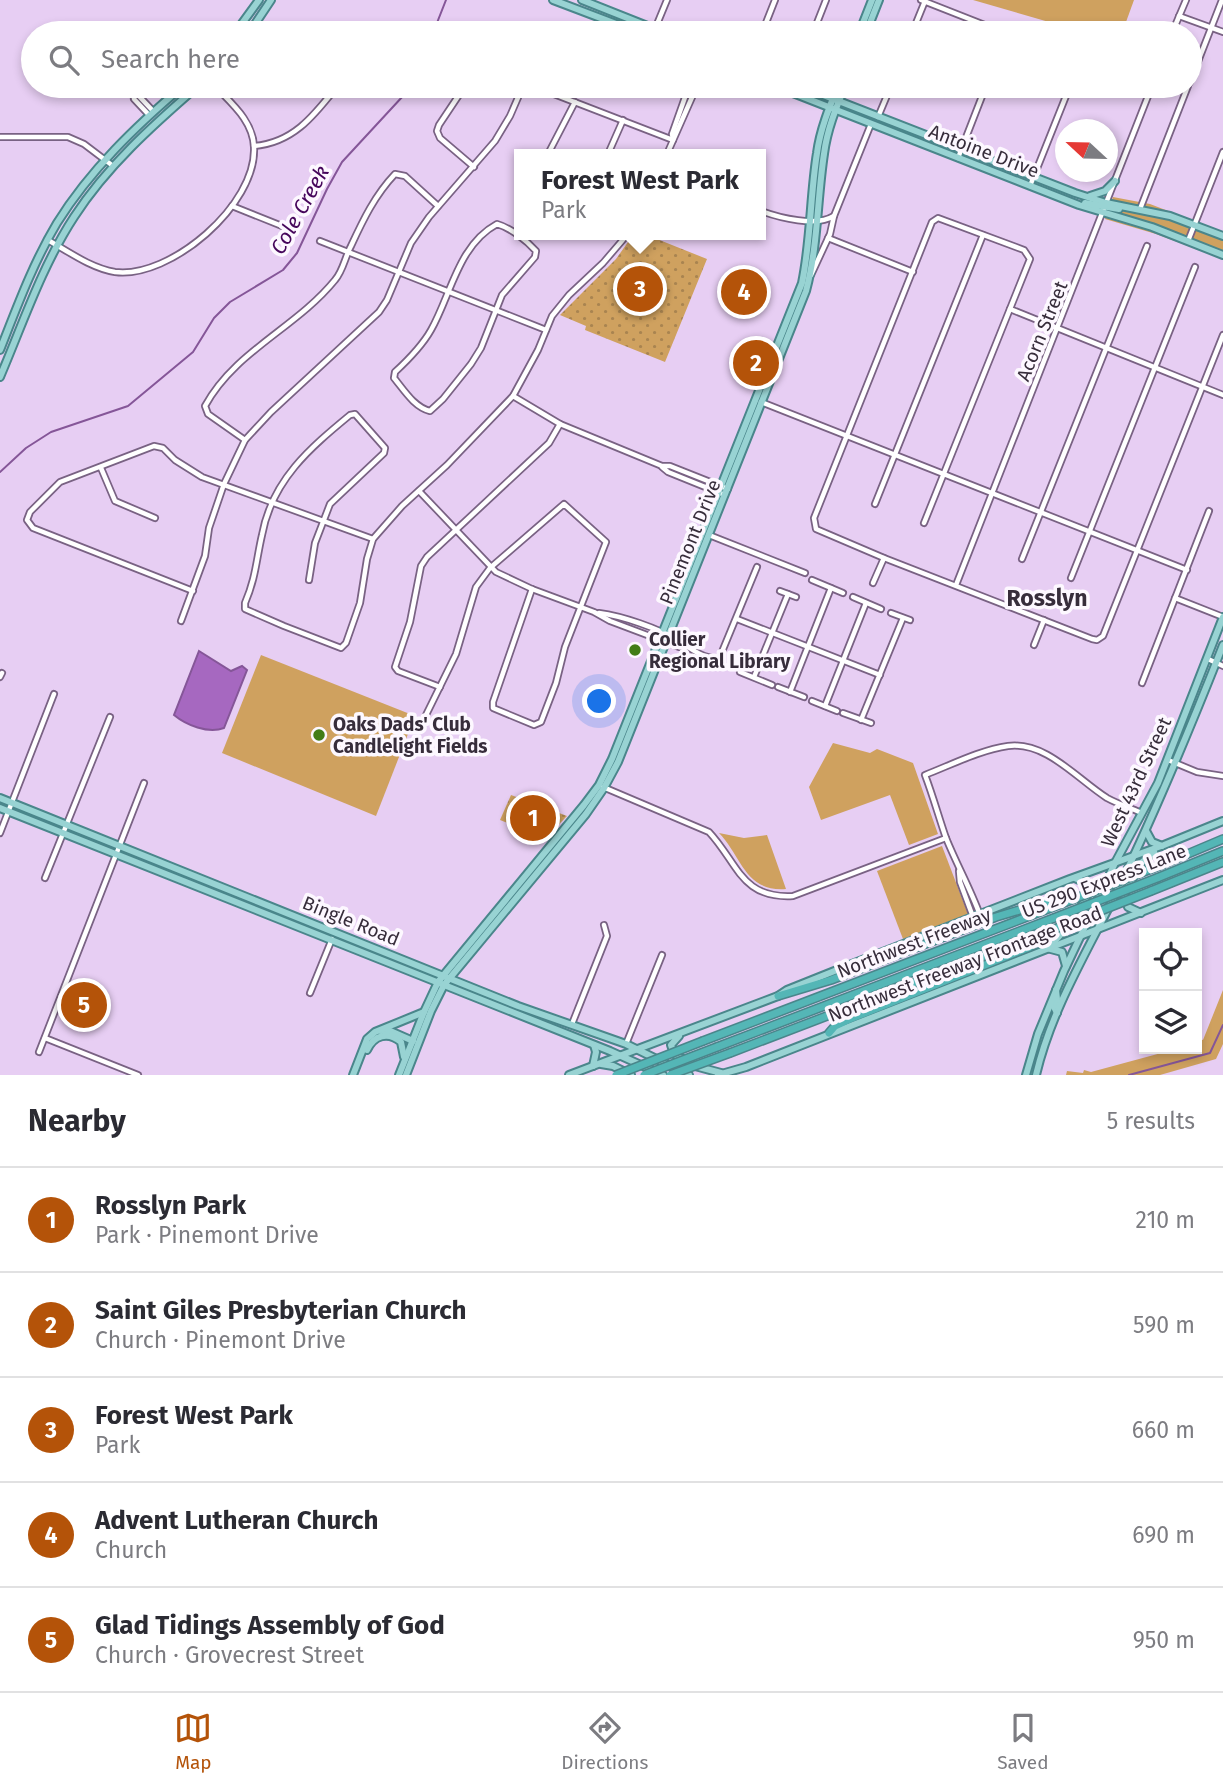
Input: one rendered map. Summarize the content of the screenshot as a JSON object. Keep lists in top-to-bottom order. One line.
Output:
{"streets":{"highway":["US 290 Express Lane","Northwest Freeway"],"main road":["Antoine Drive","Pinemont Drive","West 43rd Street","Bingle Road","Northwest Freeway Frontage Road"],"street":["Acorn Street"]},"crossings":[["Antoine Drive","Acorn Street"],["Antoine Drive","Pinemont Drive"],["Pinemont Drive","Bingle Road"],["West 43rd Street","Northwest Freeway Frontage Road"],["Bingle Road","Northwest Freeway Frontage Road"]],"districts":["Rosslyn"],"water":["Cole Creek"],"places":["Collier Regional Library","Oaks Dads' Club Candlelight Fields"],"north":"left","page":{"search":"Search here","popup":["Forest West Park","Park"],"pins":["3","4","2","1","5"],"heading":["Nearby","5 results"],"list":[{"mark":"1","name":"Rosslyn Park","note":"Park · Pinemont Drive","value":"210 m"},{"mark":"2","name":"Saint Giles Presbyterian Church","note":"Church · Pinemont Drive","value":"590 m"},{"mark":"3","name":"Forest West Park","note":"Park","value":"660 m"},{"mark":"4","name":"Advent Lutheran Church","note":"Church","value":"690 m"},{"mark":"5","name":"Glad Tidings Assembly of God","note":"Church · Grovecrest Street","value":"950 m"}],"nav":["Map","Directions","Saved"]}}
